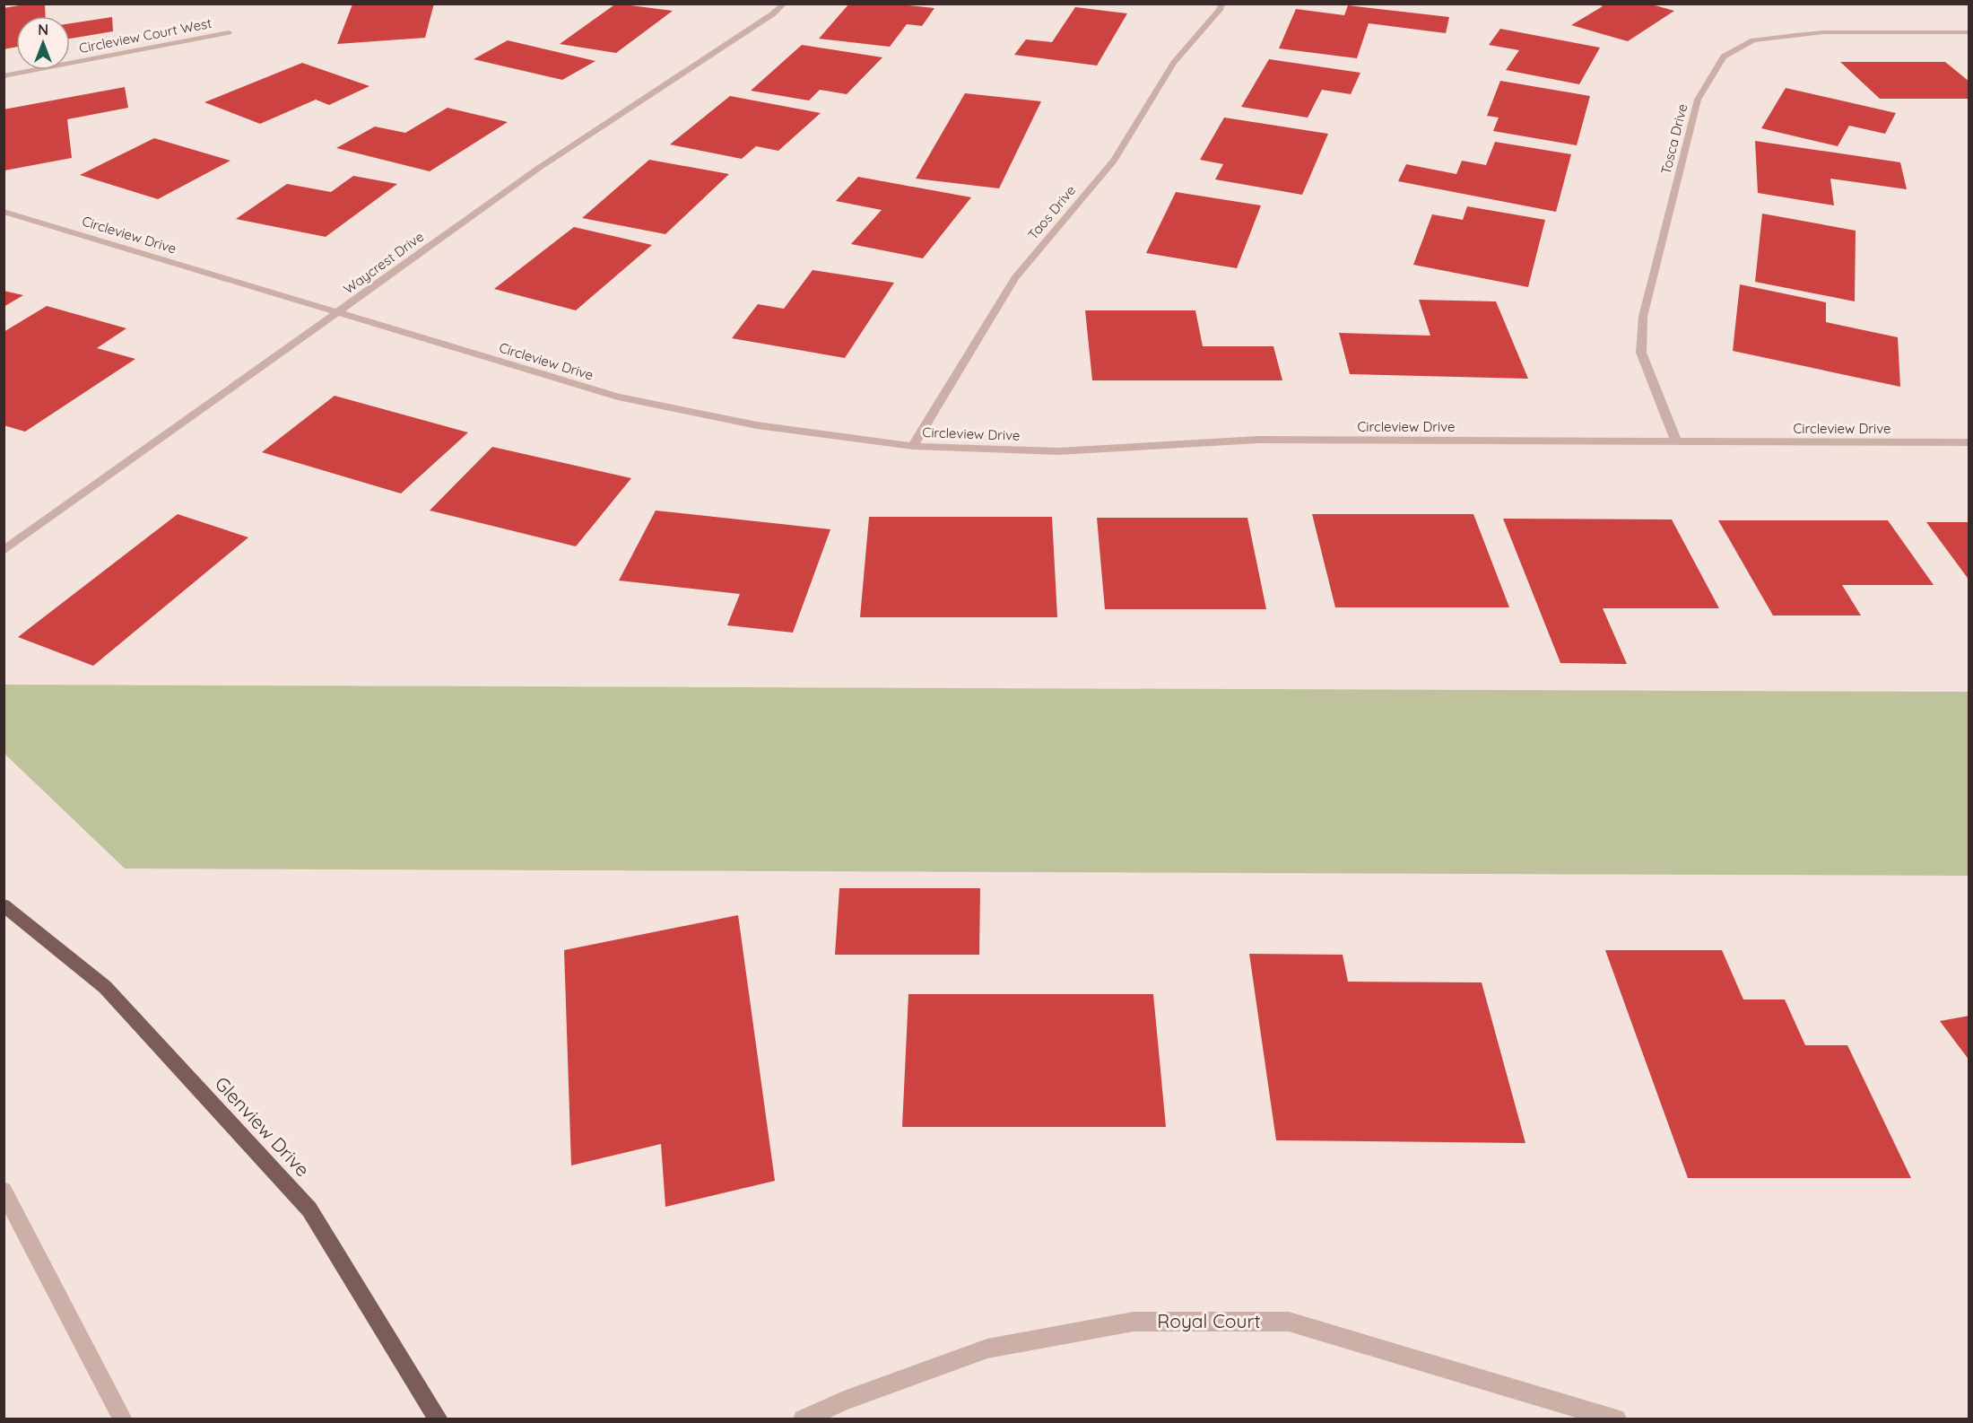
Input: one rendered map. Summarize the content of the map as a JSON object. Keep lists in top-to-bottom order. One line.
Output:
{"streets":{"main road":["Glenview Drive"],"street":["Circleview Court West","Tosca Drive","Taos Drive","Circleview Drive","Waycrest Drive","Royal Court"]},"crossings":[["Tosca Drive","Circleview Drive"],["Taos Drive","Circleview Drive"],["Circleview Drive","Waycrest Drive"]],"north":"top"}
